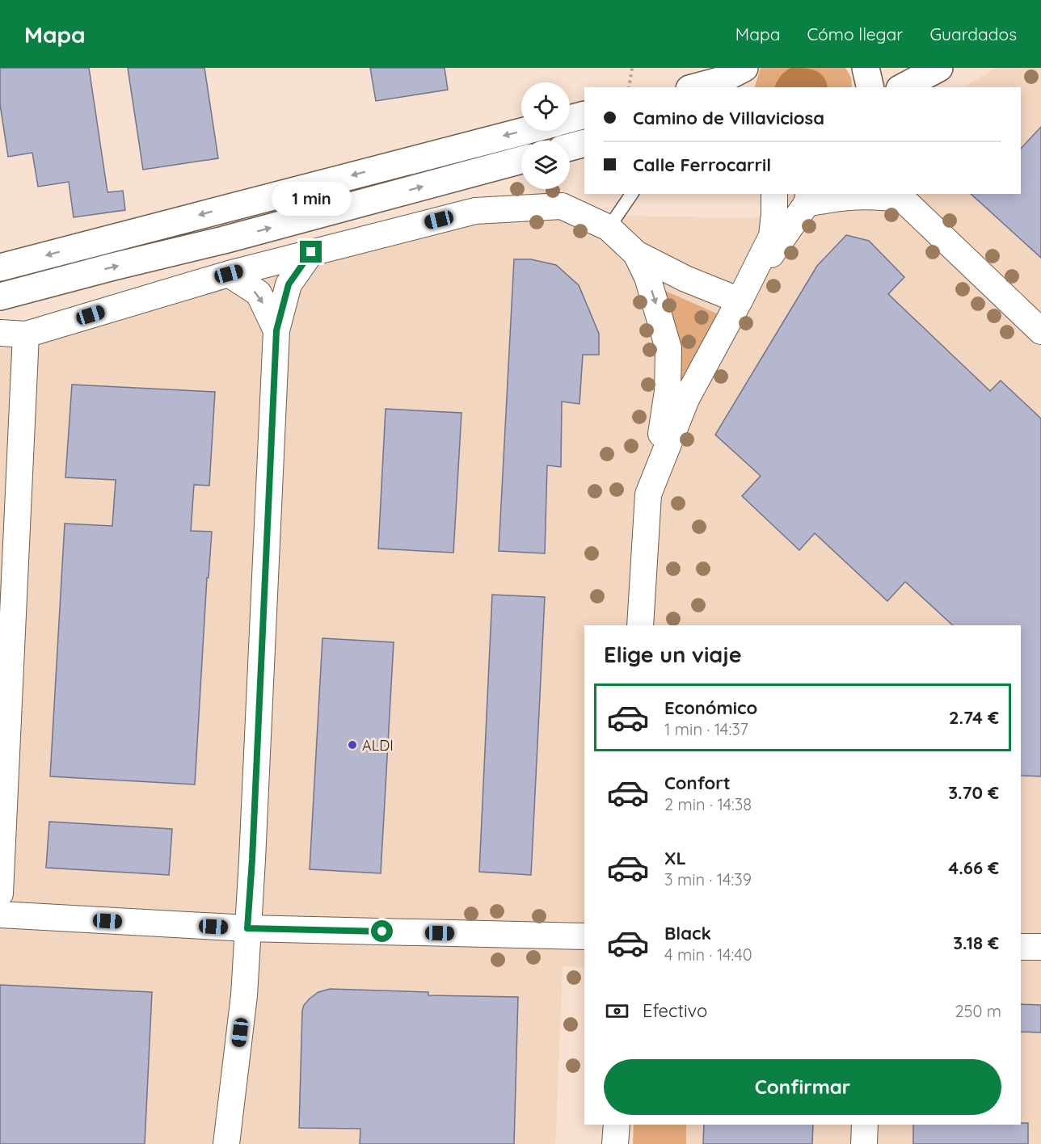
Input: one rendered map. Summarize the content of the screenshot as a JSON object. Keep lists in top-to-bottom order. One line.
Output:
{"places":["ALDI"],"page":{"header":"Mapa","nav":["Mapa","Cómo llegar","Guardados"],"banner":["Camino de Villaviciosa","Calle Ferrocarril"],"bubble":"1 min","heading":"Elige un viaje","list":[{"name":"Económico","note":"1 min · 14:37","value":"2.74 €"},{"name":"Confort","note":"2 min · 14:38","value":"3.70 €"},{"name":"XL","note":"3 min · 14:39","value":"4.66 €"},{"name":"Black","note":"4 min · 14:40","value":"3.18 €"}],"pay":["Efectivo","250 m"],"buttons":"Confirmar"}}
